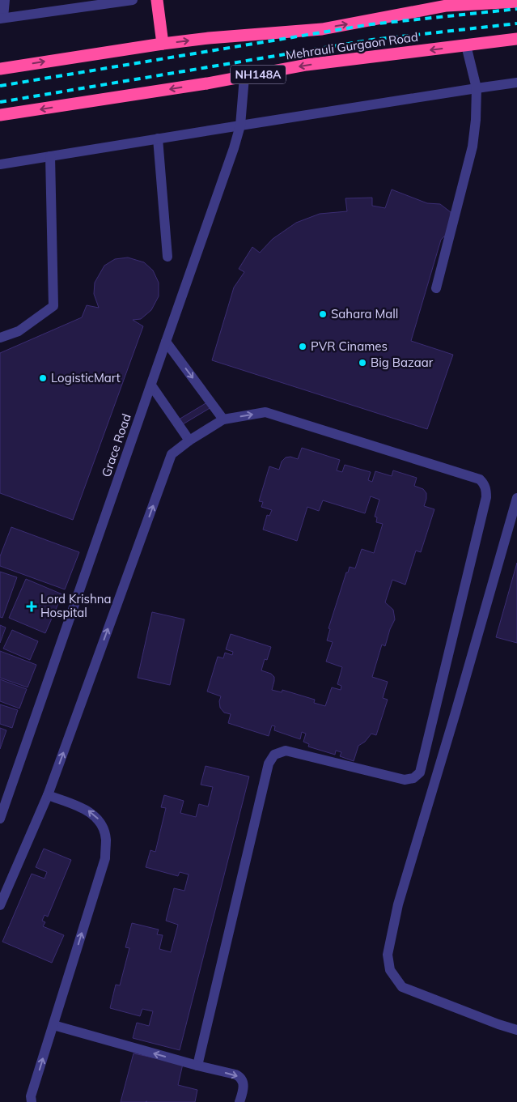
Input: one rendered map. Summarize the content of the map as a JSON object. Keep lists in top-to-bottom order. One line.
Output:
{"streets":{"highway":["Mehrauli Gurgaon Road","NH148A"],"street":["Grace Road"]},"crossings":[["Mehrauli Gurgaon Road","Grace Road"]],"places":{"other":["Sahara Mall","PVR Cinames","Big Bazaar","LogisticMart"],"health":["Lord Krishna Hospital"]}}
